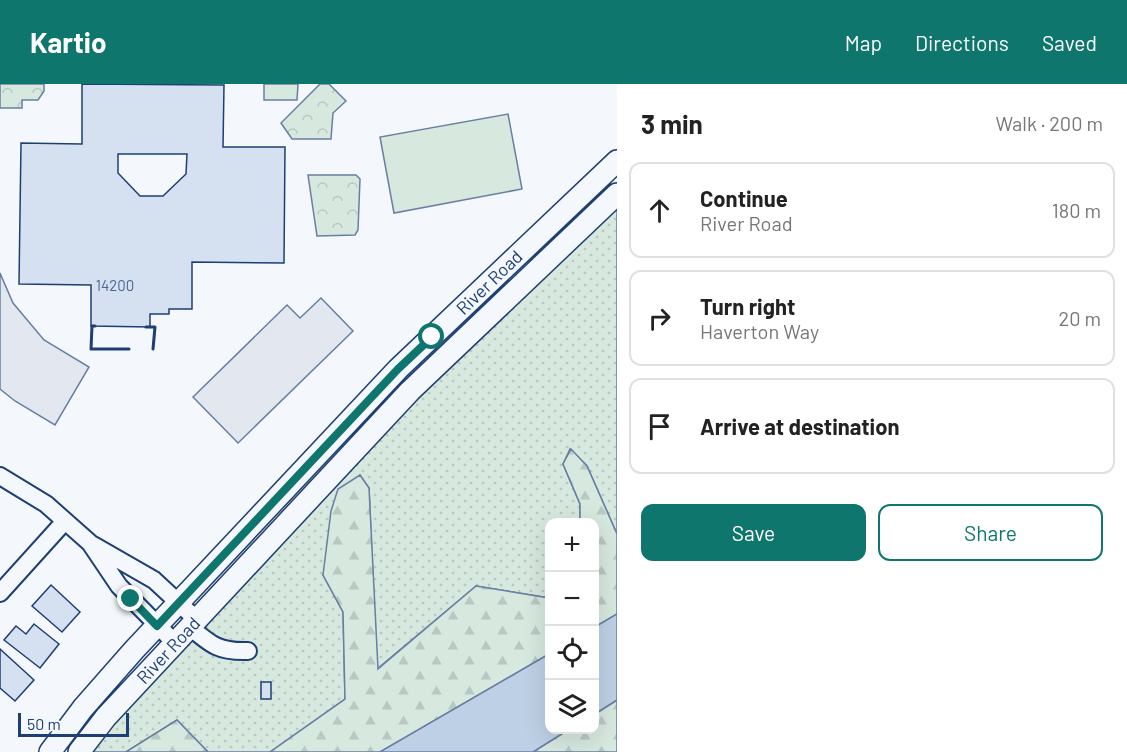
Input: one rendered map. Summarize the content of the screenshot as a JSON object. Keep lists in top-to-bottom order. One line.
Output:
{"streets":{"main road":["River Road"]},"house_numbers":["14200"],"scale_bar":"50 m","page":{"header":"Kartio","nav":["Map","Directions","Saved"],"heading":["3 min","Walk · 200 m"],"list":[["Continue","River Road","180 m"],["Turn right","Haverton Way","20 m"],"Arrive at destination"],"buttons":["Save","Share"],"map_buttons":["+","−"],"scale":"50 m"}}
